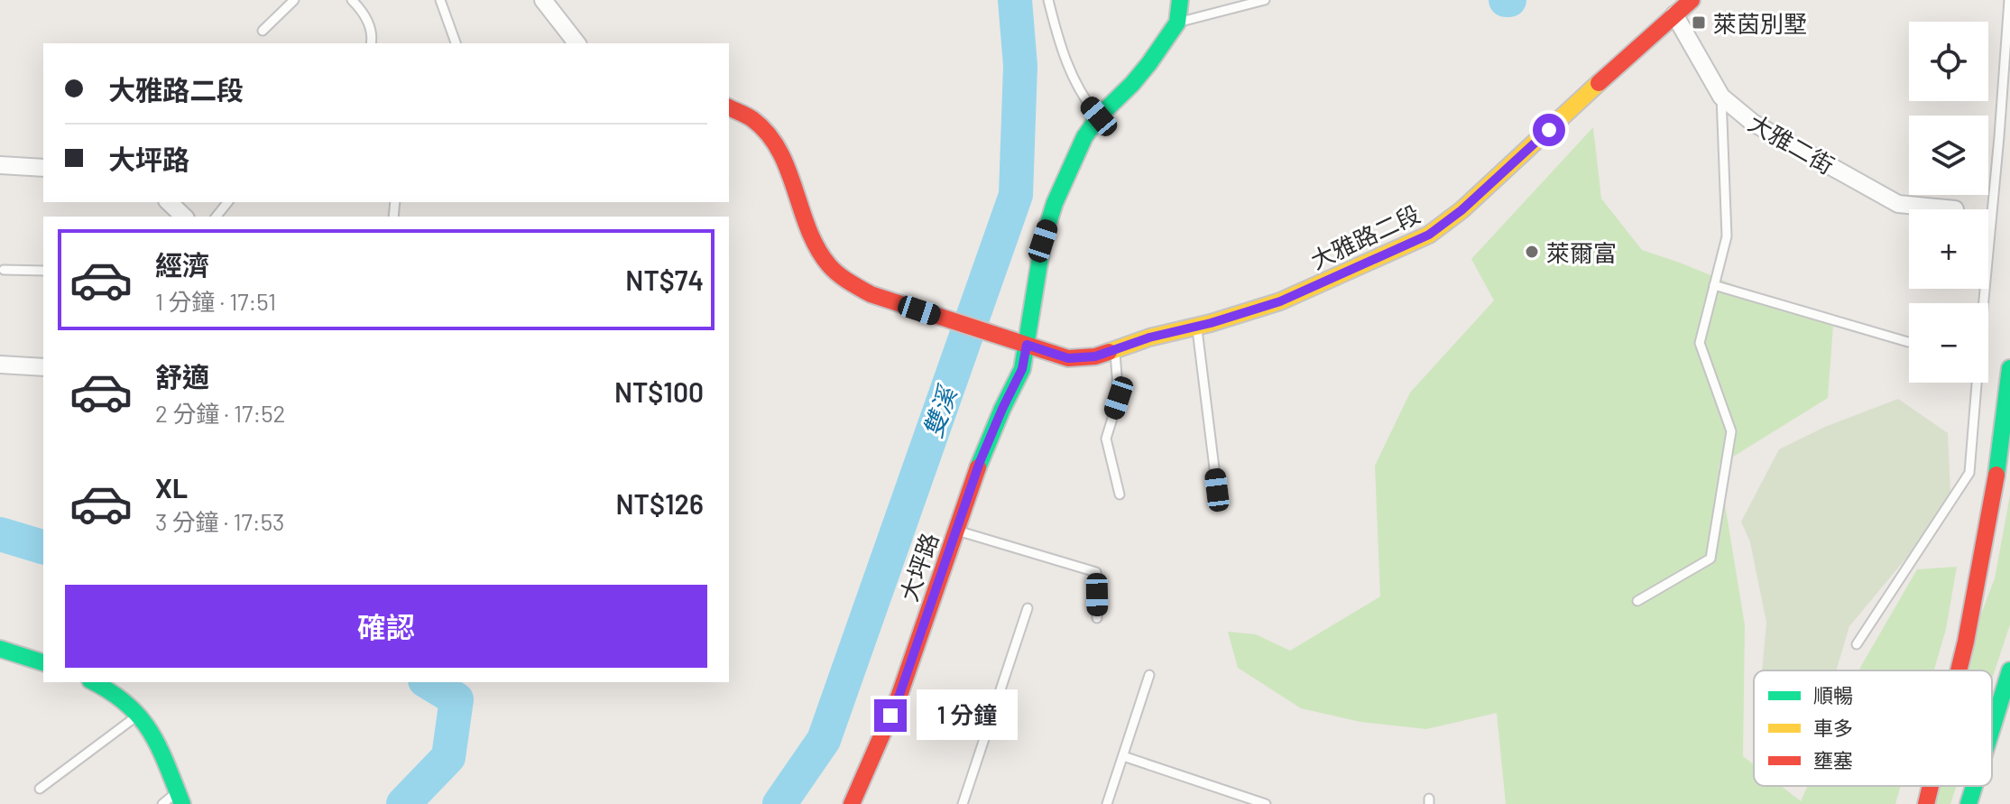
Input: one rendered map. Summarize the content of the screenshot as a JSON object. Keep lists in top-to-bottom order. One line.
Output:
{"streets":{"main road":["大雅路二段","大坪路"],"street":["大雅二街"]},"crossings":[["大雅二街","大雅路二段"],["大雅路二段","大坪路"]],"water":["雙溪"],"places":{"transit":["萊茵別墅"],"other":["萊爾富"]},"legend":["順暢","車多","壅塞"],"page":{"map_buttons":["+","−"],"banner":["大雅路二段","大坪路"],"list":[{"name":"經濟","note":"1 分鐘 · 17:51","value":"NT$74"},{"name":"舒適","note":"2 分鐘 · 17:52","value":"NT$100"},{"name":"XL","note":"3 分鐘 · 17:53","value":"NT$126"}],"buttons":"確認","bubble":"1 分鐘"}}
